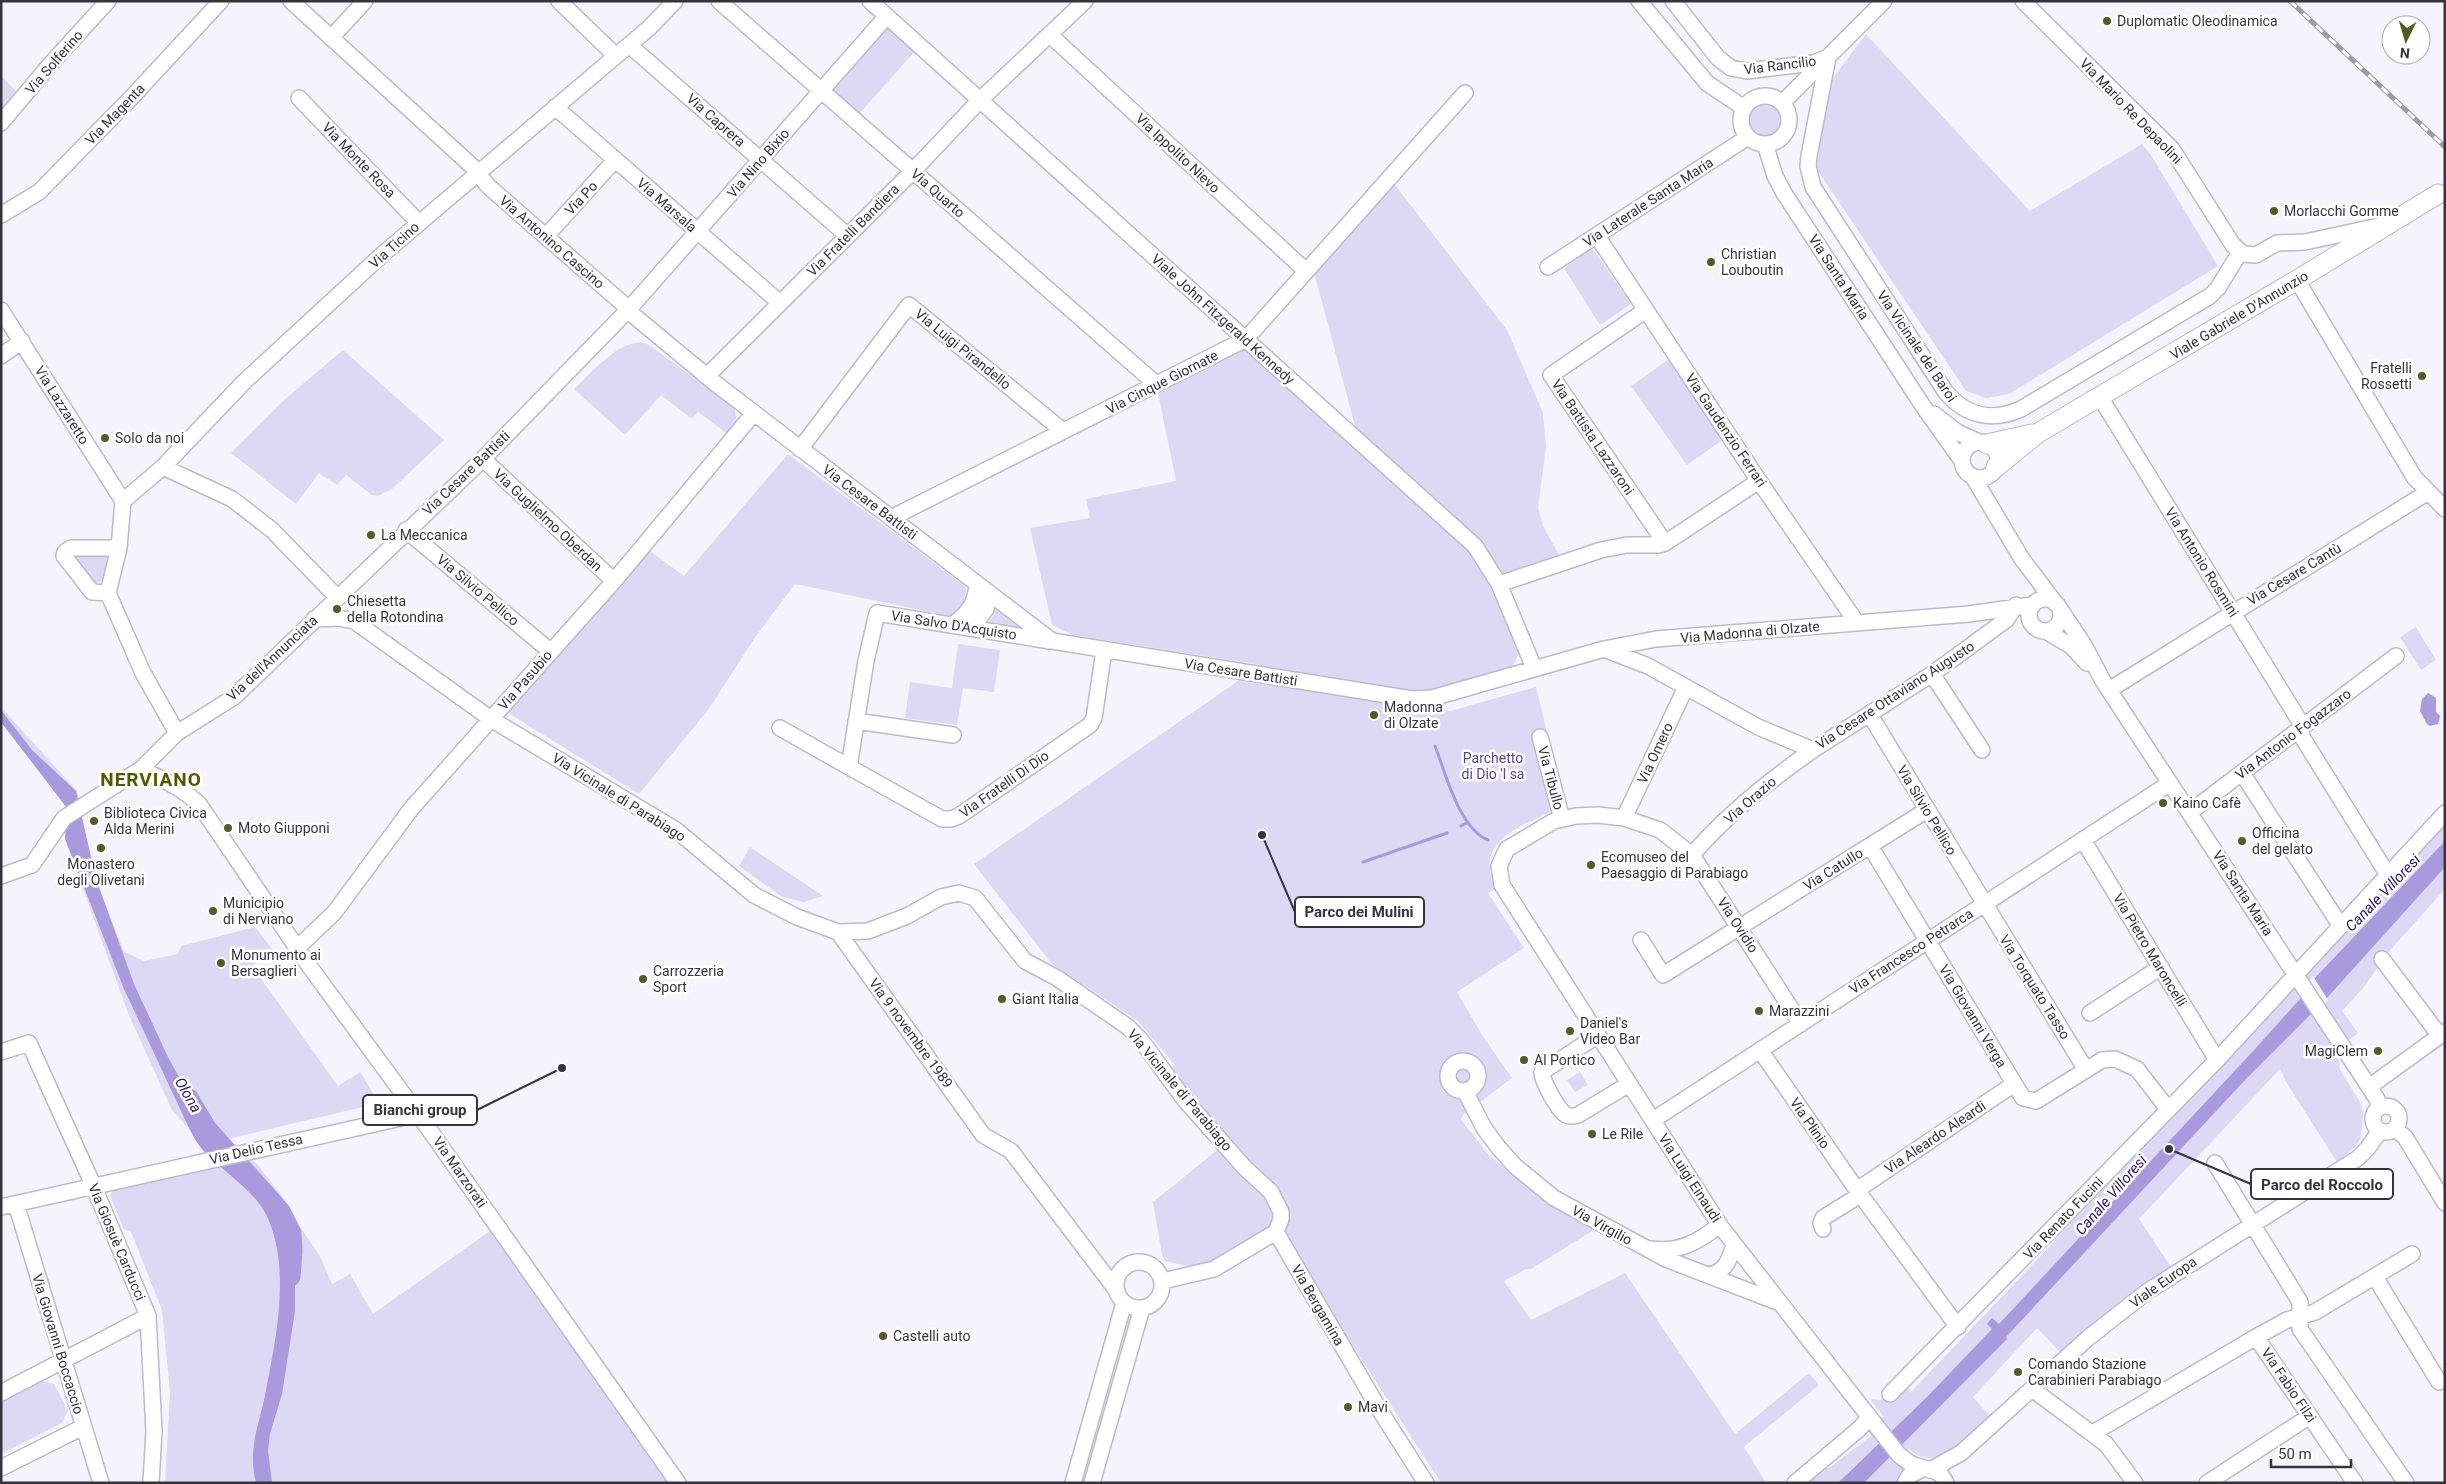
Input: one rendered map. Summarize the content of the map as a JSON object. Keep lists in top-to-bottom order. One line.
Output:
{"streets":{"main road":["Viale Gabriele D'Annunzio"],"street":["Via Solferino","Via Rancilio","Via Mario Re Depaolini","Via Magenta","Via Caprera","Via Ippolito Nievo","Via Monte Rosa","Via Nino Bixio","Via Quarto","Via Po","Via Laterale Santa Maria","Via Marsala","Via Fratelli Bandiera","Via Antonino Cascino","Via Ticino","Via Santa Maria","Viale John Fitzgerald Kennedy","Via Vicinale del Baroi","Via Luigi Pirandello","Via Cinque Giornate","Via Lazzaretto","Via Gaudenzio Ferrari","Via Battista Lazzaroni","Via Cesare Battisti","Via Guglielmo Oberdan","Via Antonio Rosmini","Via Cesare Cantù","Via Silvio Pellico","Via Salvo D'Acquisto","Via Madonna di Olzate","Via dell'Annunciata","Via Pasubio","Via Cesare Ottaviano Augusto","Via Antonio Fogazzaro","Via Omero","Via Tibullo","Via Fratelli Di Dio","Via Vicinale di Parabiago","Via Orazio","Via Catullo","Via Ovidio","Via Pietro Maroncelli","Via Francesco Petrarca","Via Torquato Tasso","Via Giovanni Verga","Via 9 novembre 1989","Via Plinio","Via Aleardo Aleardi","Via Delio Tessa","Via Marzorati","Via Luigi Einaudi","Via Renato Fucini","Via Virgilio","Via Giosuè Carducci","Viale Europa","Via Bergamina","Via Giovanni Boccaccio","Via Fabio Filzi"]},"crossings":[["Via Rancilio","Via Vicinale del Baroi"],["Via Mario Re Depaolini","Via Vicinale del Baroi"],["Via Caprera","Via Nino Bixio"],["Via Caprera","Via Fratelli Bandiera"],["Via Caprera","Via Ticino"],["Via Ippolito Nievo","Via Fratelli Bandiera"],["Via Ippolito Nievo","Via Cinque Giornate"],["Via Monte Rosa","Via Ticino"],["Via Nino Bixio","Via Quarto"],["Via Nino Bixio","Via Marsala"],["Via Nino Bixio","Via Antonino Cascino"],["Via Nino Bixio","Viale John Fitzgerald Kennedy"],["Via Nino Bixio","Via Cesare Battisti"],["Via Quarto","Via Fratelli Bandiera"],["Via Quarto","Via Cinque Giornate"],["Via Po","Via Marsala"],["Via Po","Via Antonino Cascino"],["Via Laterale Santa Maria","Via Santa Maria"],["Via Laterale Santa Maria","Via Gaudenzio Ferrari"],["Via Marsala","Via Fratelli Bandiera"],["Via Marsala","Via Ticino"],["Via Fratelli Bandiera","Viale John Fitzgerald Kennedy"],["Via Fratelli Bandiera","Via Cesare Battisti"],["Via Antonino Cascino","Via Ticino"],["Via Antonino Cascino","Via Cesare Battisti"],["Via Ticino","Via Lazzaretto"],["Via Santa Maria","Viale Gabriele D'Annunzio"],["Via Santa Maria","Via Cesare Cantù"],["Via Santa Maria","Via Madonna di Olzate"],["Via Santa Maria","Via Antonio Fogazzaro"],["Via Santa Maria","Via Francesco Petrarca"],["Via Santa Maria","Via Renato Fucini"],["Via Santa Maria","Viale Europa"],["Viale Gabriele D'Annunzio","Via Antonio Rosmini"],["Viale John Fitzgerald Kennedy","Via Cinque Giornate"],["Viale John Fitzgerald Kennedy","Via Cesare Battisti"],["Viale John Fitzgerald Kennedy","Via Madonna di Olzate"],["Via Luigi Pirandello","Via Cinque Giornate"],["Via Luigi Pirandello","Via Cesare Battisti"],["Via Cinque Giornate","Via Cesare Battisti"],["Via Gaudenzio Ferrari","Via Battista Lazzaroni"],["Via Gaudenzio Ferrari","Via Madonna di Olzate"],["Via Cesare Battisti","Via Guglielmo Oberdan"],["Via Cesare Battisti","Via Silvio Pellico"],["Via Cesare Battisti","Via Salvo D'Acquisto"],["Via Cesare Battisti","Via Madonna di Olzate"],["Via Cesare Battisti","Via dell'Annunciata"],["Via Cesare Battisti","Via Pasubio"],["Via Cesare Battisti","Via Fratelli Di Dio"],["Via Guglielmo Oberdan","Via Pasubio"],["Via Antonio Rosmini","Via Cesare Cantù"],["Via Antonio Rosmini","Via Antonio Fogazzaro"],["Via Antonio Rosmini","Via Renato Fucini"],["Via Silvio Pellico","Via Pasubio"],["Via Silvio Pellico","Via Cesare Ottaviano Augusto"],["Via Silvio Pellico","Via Catullo"],["Via Silvio Pellico","Via Francesco Petrarca"],["Via Silvio Pellico","Via Torquato Tasso"],["Via Salvo D'Acquisto","Via Fratelli Di Dio"],["Via Madonna di Olzate","Via Cesare Ottaviano Augusto"],["Via dell'Annunciata","Via Vicinale di Parabiago"],["Via dell'Annunciata","Via Marzorati"],["Via Pasubio","Via Vicinale di Parabiago"],["Via Pasubio","Via Marzorati"],["Via Cesare Ottaviano Augusto","Via Omero"],["Via Cesare Ottaviano Augusto","Via Orazio"],["Via Omero","Via Ovidio"],["Via Tibullo","Via Ovidio"],["Via Vicinale di Parabiago","Via 9 novembre 1989"],["Via Vicinale di Parabiago","Via Bergamina"],["Via Orazio","Via Ovidio"],["Via Catullo","Via Ovidio"],["Via Catullo","Via Giovanni Verga"],["Via Ovidio","Via Francesco Petrarca"],["Via Ovidio","Via Luigi Einaudi"],["Via Pietro Maroncelli","Via Francesco Petrarca"],["Via Pietro Maroncelli","Via Renato Fucini"],["Via Francesco Petrarca","Via Torquato Tasso"],["Via Francesco Petrarca","Via Giovanni Verga"],["Via Francesco Petrarca","Via Plinio"],["Via Francesco Petrarca","Via Luigi Einaudi"],["Via Giovanni Verga","Via Aleardo Aleardi"],["Via Plinio","Via Aleardo Aleardi"],["Via Plinio","Via Renato Fucini"],["Via Delio Tessa","Via Marzorati"],["Via Delio Tessa","Via Giosuè Carducci"],["Via Delio Tessa","Via Giovanni Boccaccio"],["Via Luigi Einaudi","Via Virgilio"],["Via Luigi Einaudi","Viale Europa"]],"districts":["NERVIANO"],"water":["Canale Villoresi","Olona"],"parks":["Parchetto di Dio 'l sa"],"places":["Duplomatic Oleodinamica","Morlacchi Gomme","Christian Louboutin","Fratelli Rossetti","Solo da noi","La Meccanica","Chiesetta della Rotondina","Madonna di Olzate","Kaino Cafè","Biblioteca Civica Alda Merini","Moto Giupponi","Parco dei Mulini","Officina del gelato","Monastero degli Olivetani","Ecomuseo del Paesaggio di Parabiago","Municipio di Nerviano","Monumento ai Bersaglieri","Carrozzeria Sport","Giant Italia","Marazzini","Daniel's Video Bar","MagiClem","Al Portico","Bianchi group","Le Rile","Parco del Roccolo","Castelli auto","Comando Stazione Carabinieri Parabiago","Mavi"],"scale_bar":"50 m","north":"bottom"}
